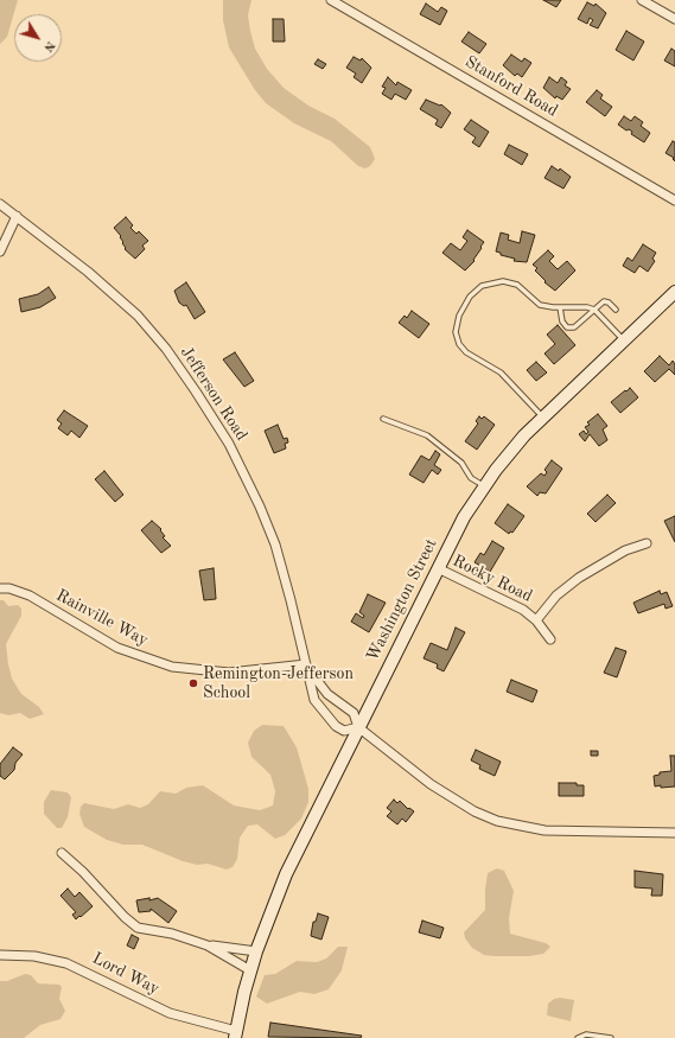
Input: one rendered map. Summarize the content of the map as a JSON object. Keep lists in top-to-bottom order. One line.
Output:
{"streets":{"main road":["Washington Street"],"street":["Stanford Road","Jefferson Road","Rocky Road","Rainville Way","Lord Way"]},"crossings":[["Jefferson Road","Washington Street"],["Jefferson Road","Rainville Way"],["Rocky Road","Washington Street"],["Washington Street","Lord Way"]],"places":["Remington-Jefferson School"],"north":"bottom right"}
